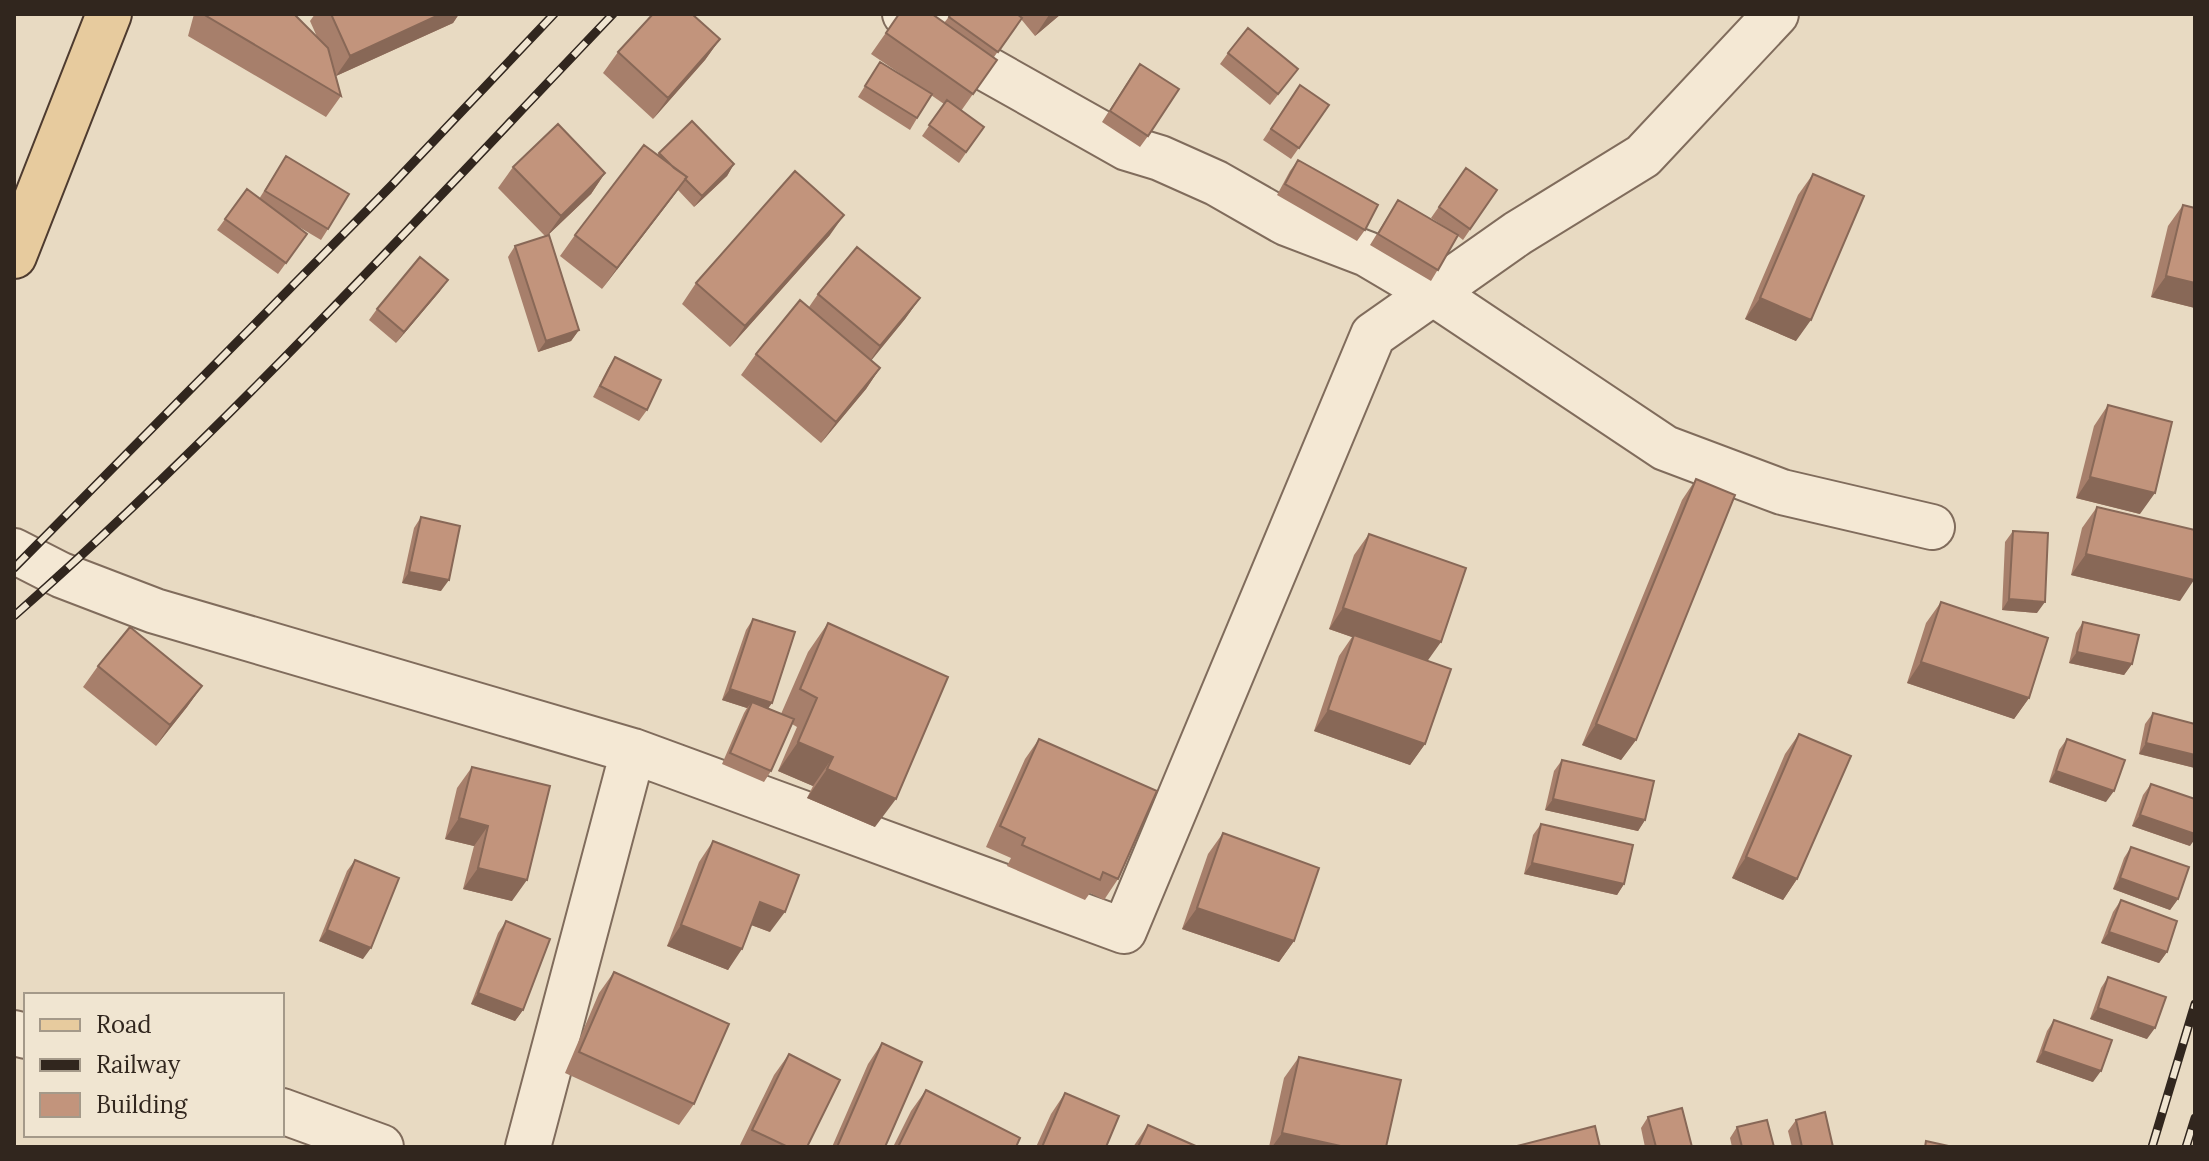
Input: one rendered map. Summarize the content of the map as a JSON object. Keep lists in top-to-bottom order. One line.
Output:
{"legend":["Road","Railway","Building"]}
